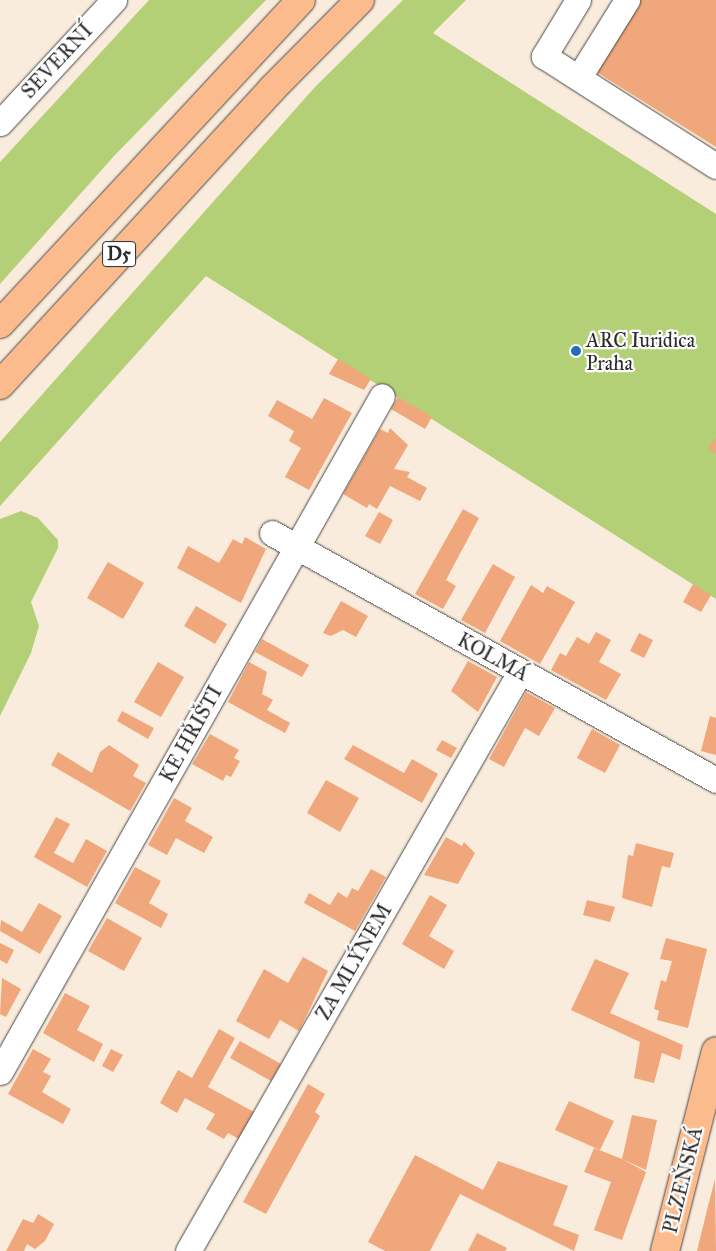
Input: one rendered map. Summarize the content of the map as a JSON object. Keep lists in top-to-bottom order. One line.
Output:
{"streets":{"main road":["D5","PLZEŇSKÁ"],"street":["SEVERNÍ","KOLMÁ","KE HŘIŠTI","ZA MLÝNEM"]},"crossings":[["KOLMÁ","KE HŘIŠTI"],["KOLMÁ","ZA MLÝNEM"]],"places":["ARC Iuridica Praha"]}
